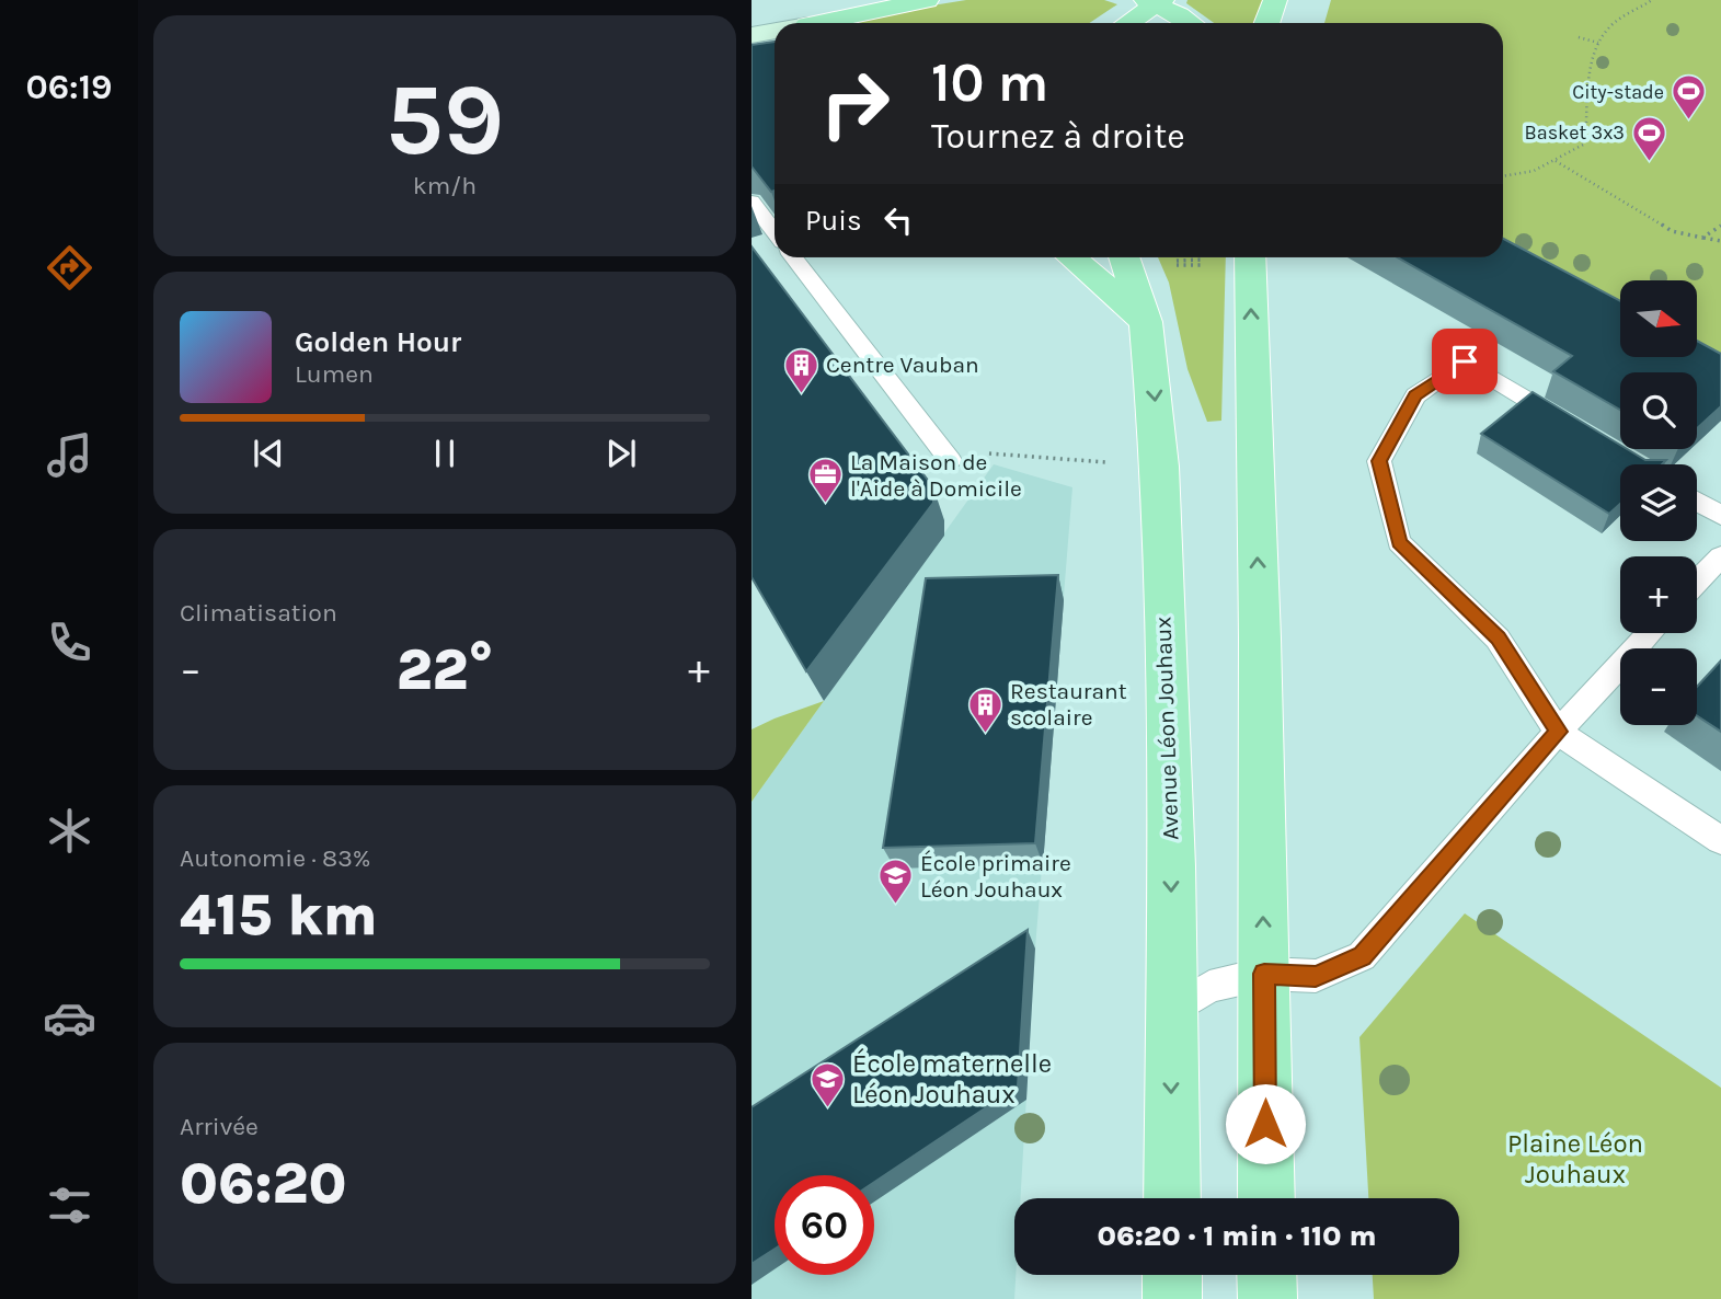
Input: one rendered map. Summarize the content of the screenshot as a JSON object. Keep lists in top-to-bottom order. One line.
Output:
{"streets":{"main road":["Avenue Léon Jouhaux"]},"parks":["Plaine Léon Jouhaux"],"places":{"sports":["City-stade","Basket 3x3"],"building":["Centre Vauban","Restaurant scolaire"],"office":["La Maison de l'Aide à Domicile"],"school or university":["École primaire Léon Jouhaux","École maternelle Léon Jouhaux"]},"north":"right","page":{"tabs":"06:19","tile":[["59","km/h"],"Climatisation",["Autonomie · 83%","415 km"],["Arrivée","06:20"]],"turn":["10 m","Tournez à droite"],"then":"Puis","map_buttons":["+","−"],"song":["Golden Hour","Lumen"],"heat":["−","22°","+"],"limit":"60","trip":"06:20 · 1 min · 110 m"}}
